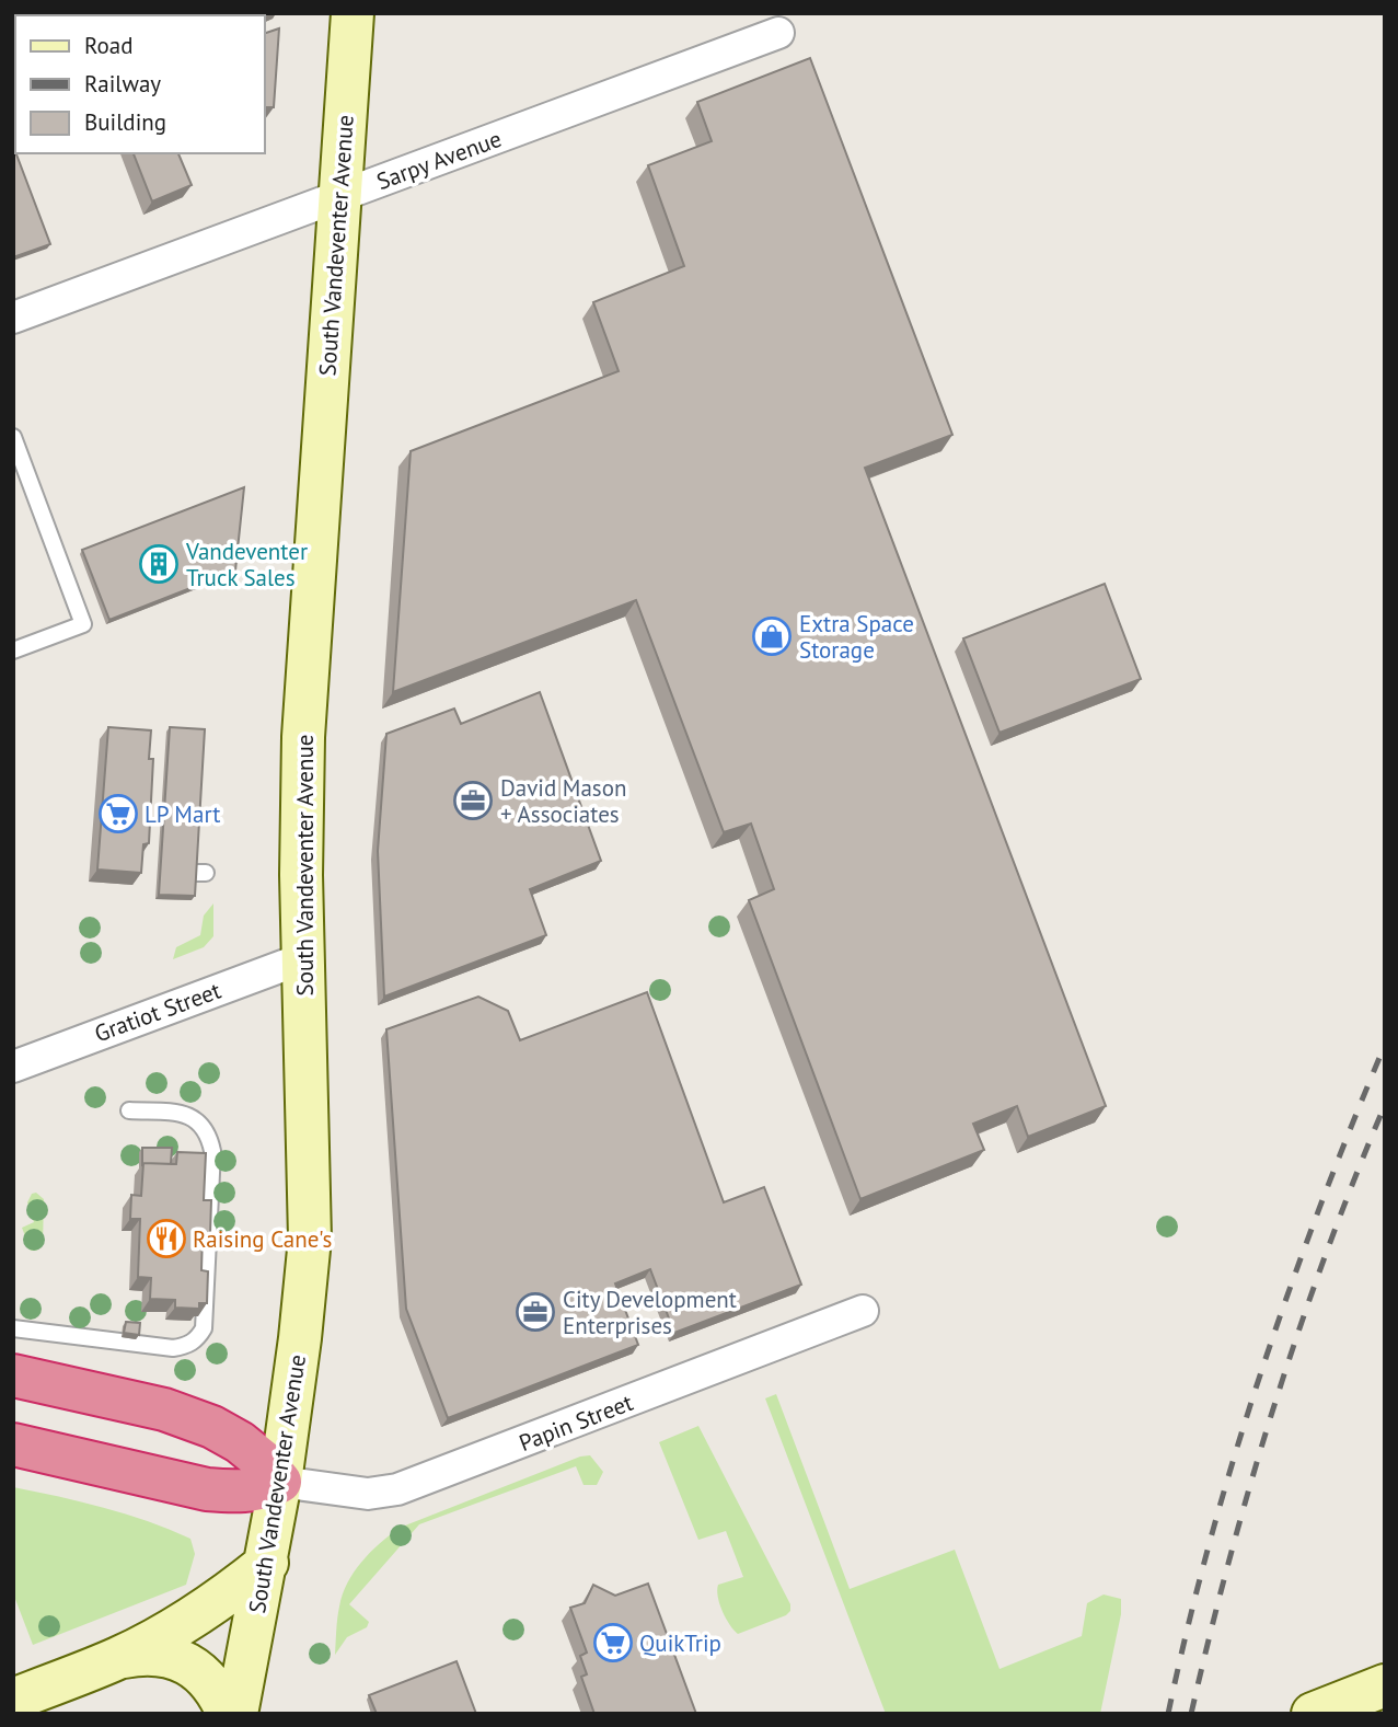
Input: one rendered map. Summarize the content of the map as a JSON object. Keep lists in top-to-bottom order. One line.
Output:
{"streets":{"main road":["South Vandeventer Avenue"],"street":["Sarpy Avenue","Gratiot Street","Papin Street"]},"crossings":[["Sarpy Avenue","South Vandeventer Avenue"],["South Vandeventer Avenue","Gratiot Street"],["South Vandeventer Avenue","Papin Street"]],"places":{"building":["Vandeventer Truck Sales"],"shop":["Extra Space Storage"],"office":["David Mason + Associates","City Development Enterprises"],"supermarket":["LP Mart","QuikTrip"],"restaurant":["Raising Cane's"]},"legend":["Road","Railway","Building"]}
